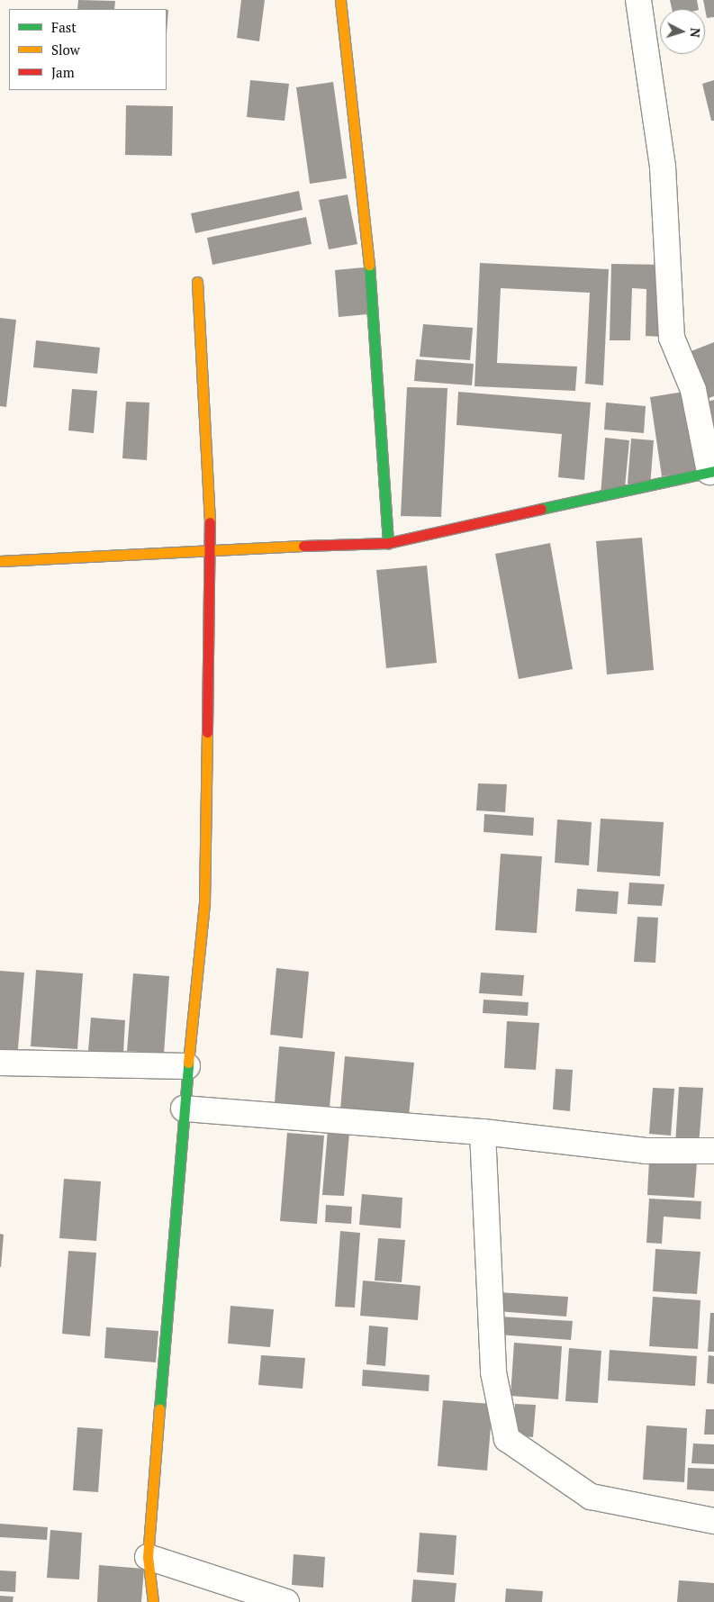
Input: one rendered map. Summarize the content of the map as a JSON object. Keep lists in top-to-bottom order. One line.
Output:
{"legend":["Fast","Slow","Jam"],"north":"right"}
